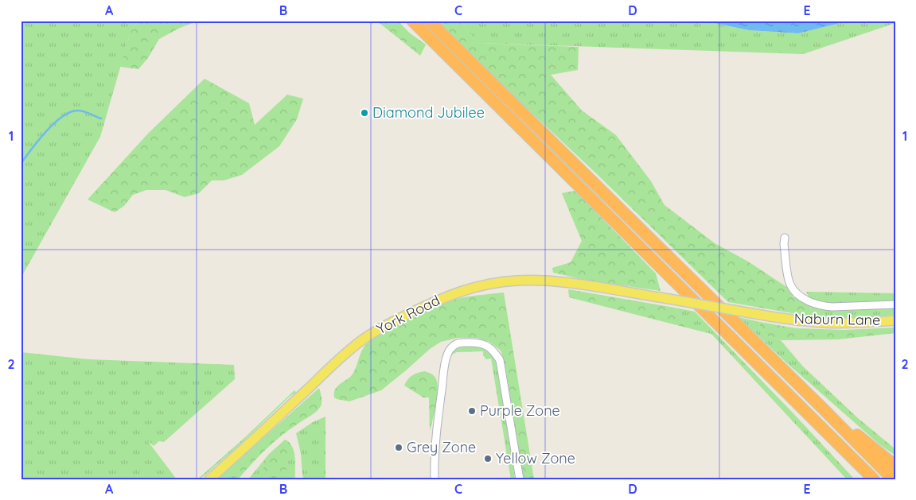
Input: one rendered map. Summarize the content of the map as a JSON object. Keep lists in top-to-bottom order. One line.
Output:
{"streets":{"main road":["York Road","Naburn Lane"]},"crossings":[["York Road","Naburn Lane"]],"places":["Diamond Jubilee","Purple Zone","Grey Zone","Yellow Zone"],"grid":{"columns":["A","B","C","D","E"],"rows":["1","2"]}}
